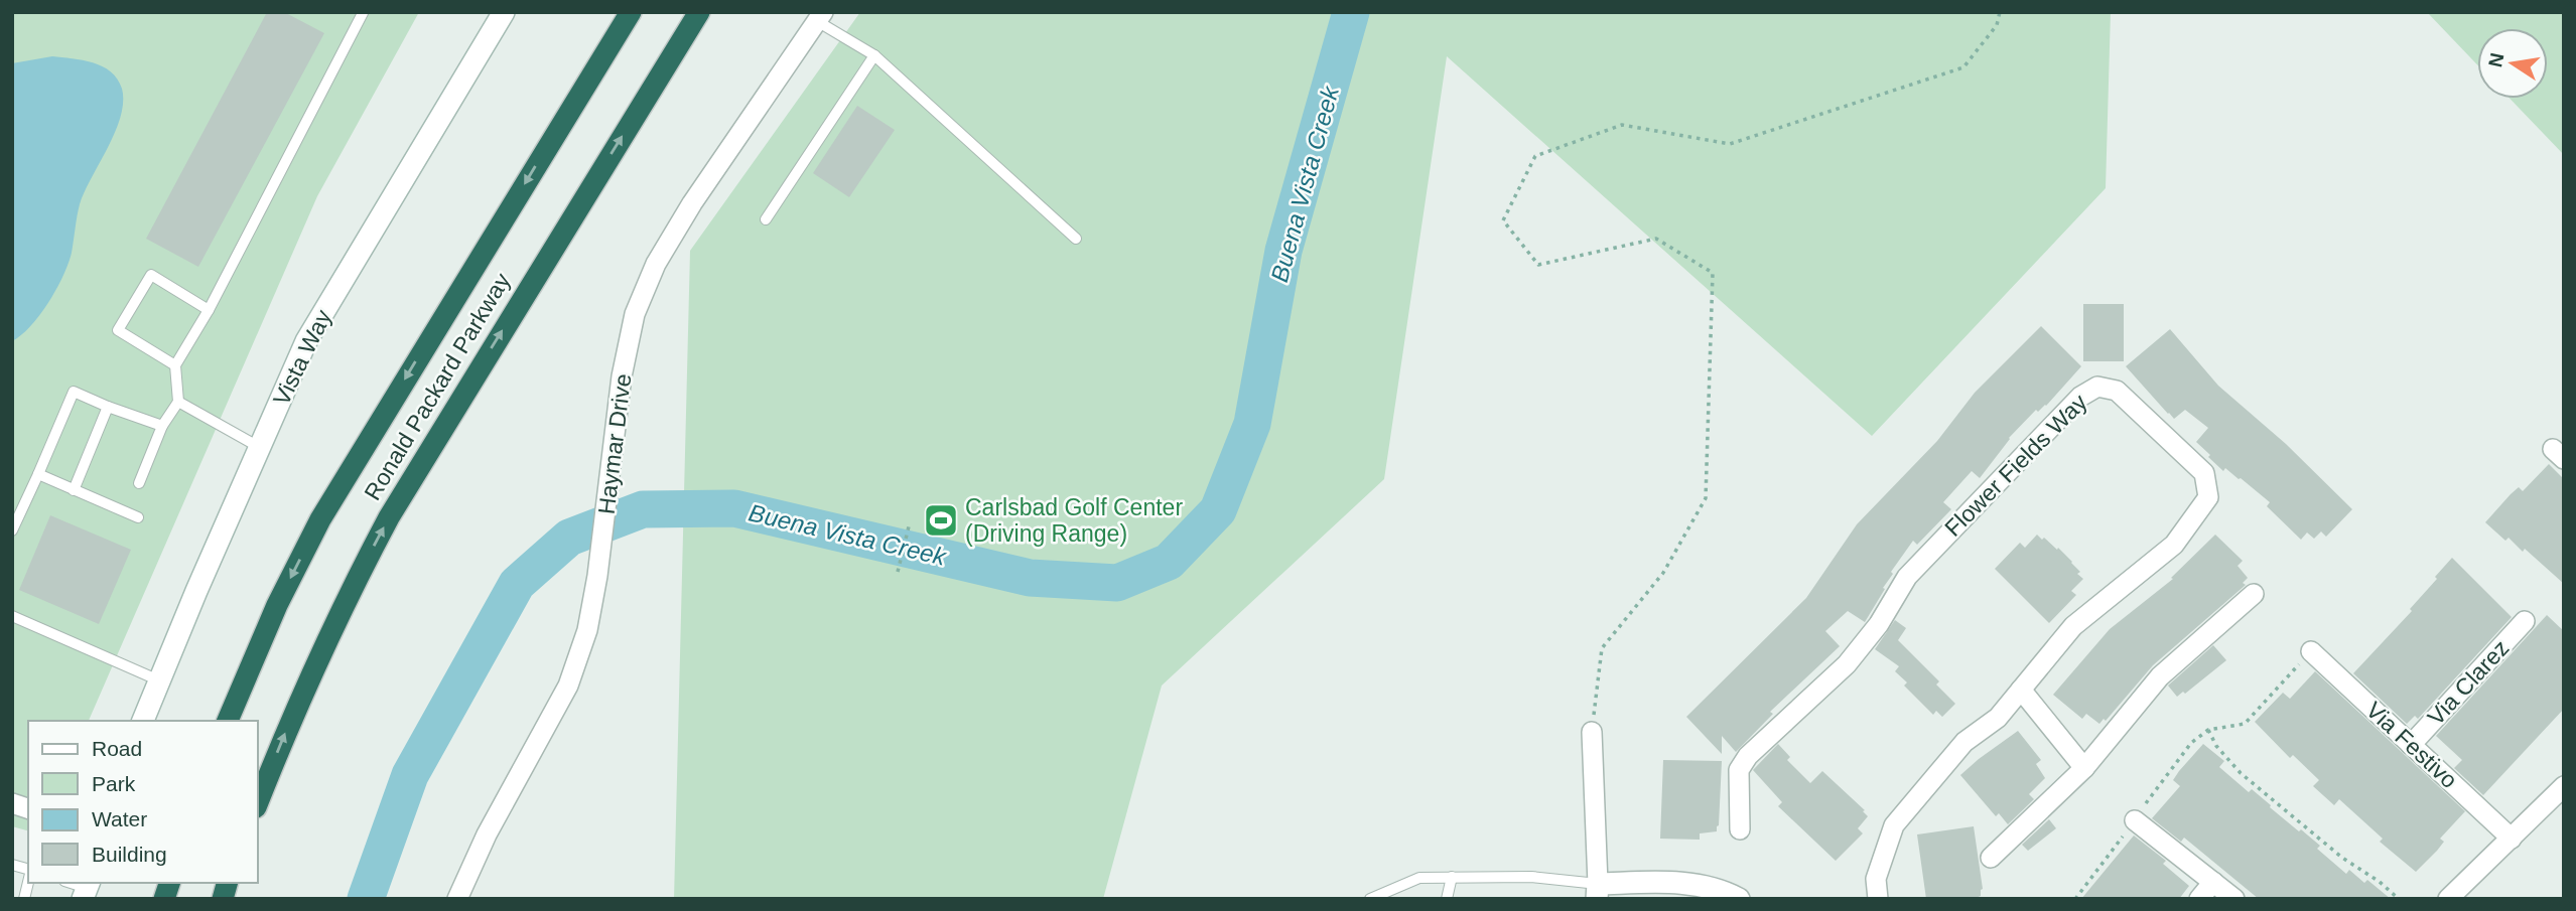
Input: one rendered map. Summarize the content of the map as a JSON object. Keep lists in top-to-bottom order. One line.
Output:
{"streets":{"highway":["Ronald Packard Parkway"],"main road":["Vista Way"],"street":["Haymar Drive","Flower Fields Way","Via Clarez","Via Festivo"]},"crossings":[["Via Clarez","Via Festivo"]],"water":["Buena Vista Creek"],"places":{"sports":["Carlsbad Golf Center (Driving Range)"]},"legend":["Road","Park","Water","Building"],"north":"left"}
